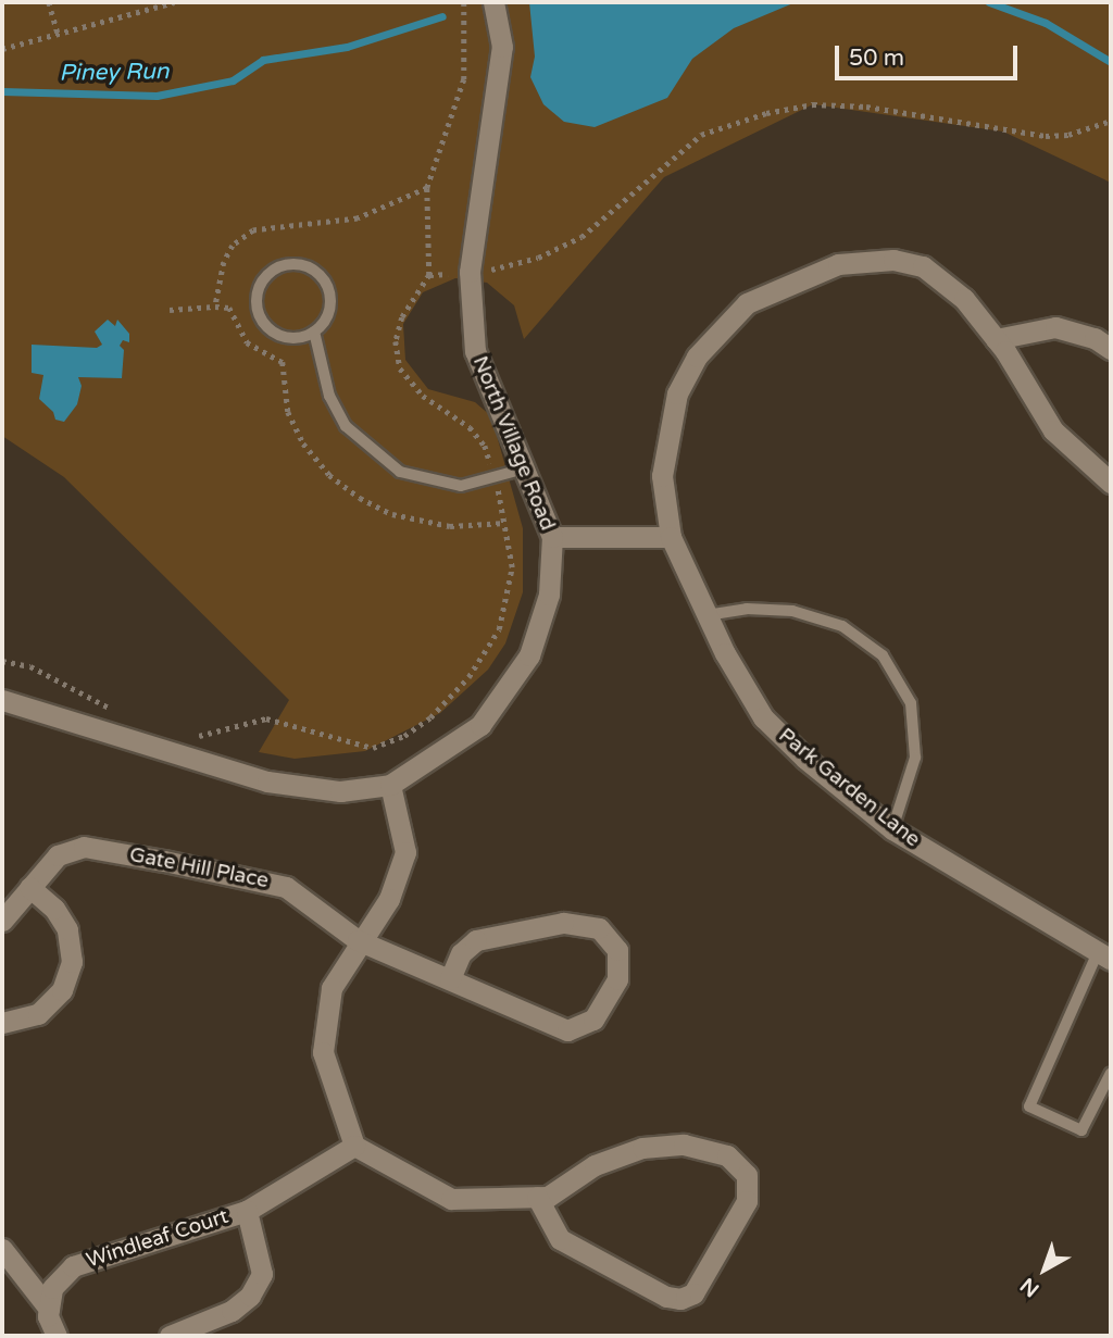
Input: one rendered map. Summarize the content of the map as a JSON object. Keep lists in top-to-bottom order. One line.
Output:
{"streets":{"street":["North Village Road","Park Garden Lane","Gate Hill Place","Windleaf Court"]},"water":["Piney Run"],"scale_bar":"50 m","north":"bottom left"}
